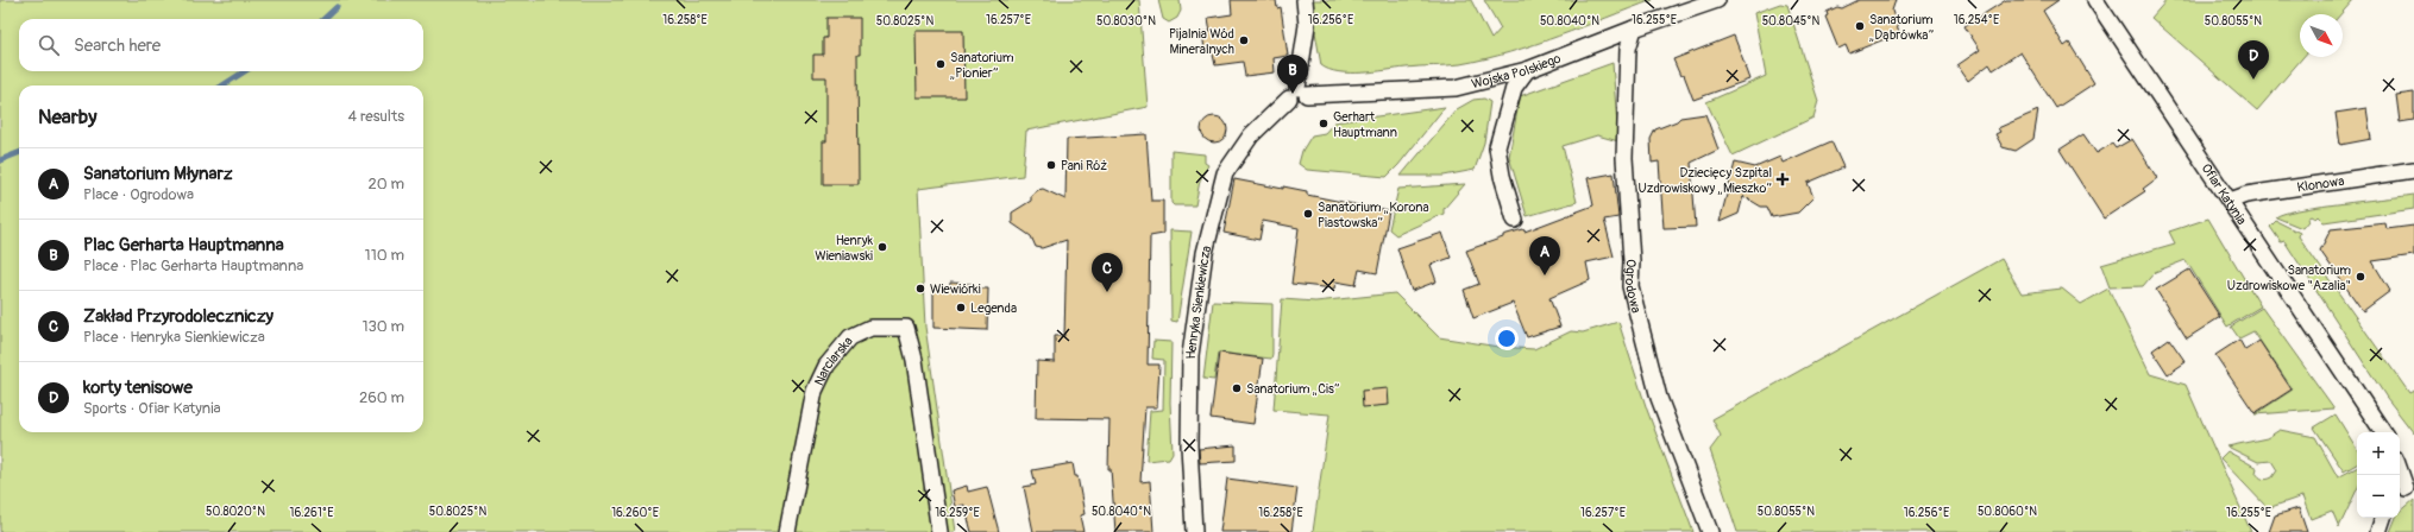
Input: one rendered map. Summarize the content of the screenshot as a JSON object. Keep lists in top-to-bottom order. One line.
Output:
{"streets":{"street":["Wojska Polskiego","Klonowa","Ofiar Katynia","Ogrodowa","Henryka Sienkiewicza","Narciarska"]},"crossings":[["Wojska Polskiego","Ogrodowa"],["Wojska Polskiego","Henryka Sienkiewicza"],["Klonowa","Ofiar Katynia"]],"places":{"other":["Sanatorium „Dąbrówka”","Pijalnia Wód Mineralnych","Sanatorium „Pionier”","Gerhart Hauptmann","Pani Róż","Sanatorium „Korona Piastowska”","Henryk Wieniawski","Sanatorium Uzdrowiskowe \"Azalia\"","Wiewiórki","Legenda","Sanatorium „Cis”"],"health":["Dziecięcy Szpital Uzdrowiskowy „Mieszko”"]},"north":"bottom right","page":{"search":"Search here","pins":["D","B","A","C"],"heading":["Nearby","4 results"],"list":[{"mark":"A","name":"Sanatorium Młynarz","note":"Place · Ogrodowa","value":"20 m"},{"mark":"B","name":"Plac Gerharta Hauptmanna","note":"Place · Plac Gerharta Hauptmanna","value":"110 m"},{"mark":"C","name":"Zakład Przyrodoleczniczy","note":"Place · Henryka Sienkiewicza","value":"130 m"},{"mark":"D","name":"korty tenisowe","note":"Sports · Ofiar Katynia","value":"260 m"}],"map_buttons":["+","−"]},"coordinates":["16.258°E","16.257°E","16.256°E","16.255°E","16.254°E","50.8025°N","50.8030°N","50.8040°N","50.8045°N","50.8055°N","50.8020°N","50.8060°N","16.261°E","16.260°E","16.259°E"]}
